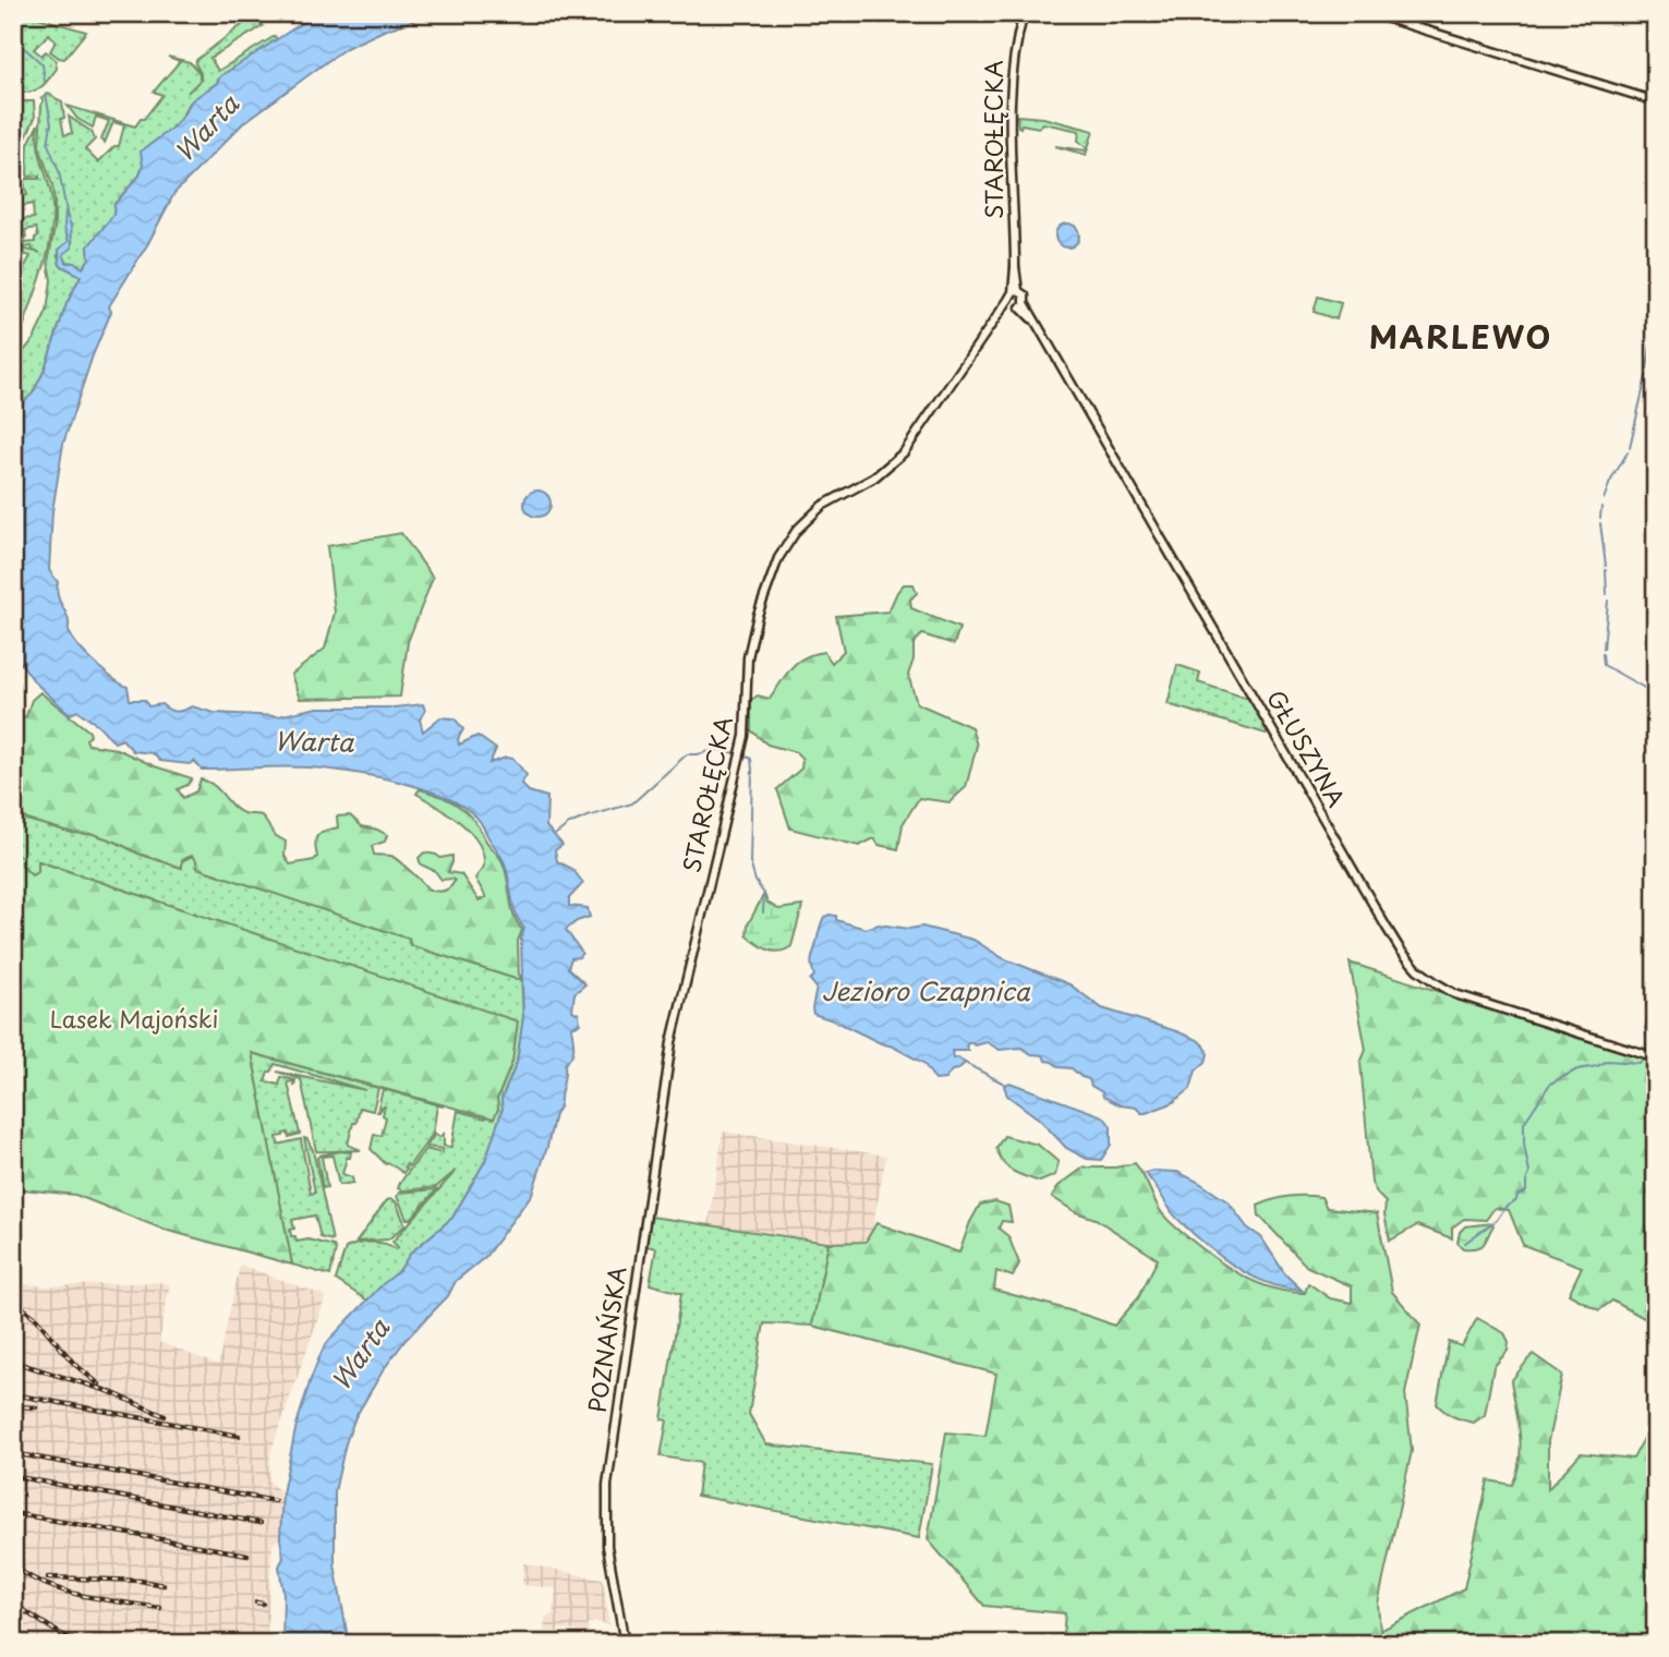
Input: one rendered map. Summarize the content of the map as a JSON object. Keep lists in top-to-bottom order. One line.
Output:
{"streets":{"street":["STAROŁĘCKA","GŁUSZYNA","POZNAŃSKA"]},"crossings":[["STAROŁĘCKA","GŁUSZYNA"],["STAROŁĘCKA","POZNAŃSKA"]],"districts":["MARLEWO"],"water":["Warta","Jezioro Czapnica"],"parks":["Lasek Majoński"]}
